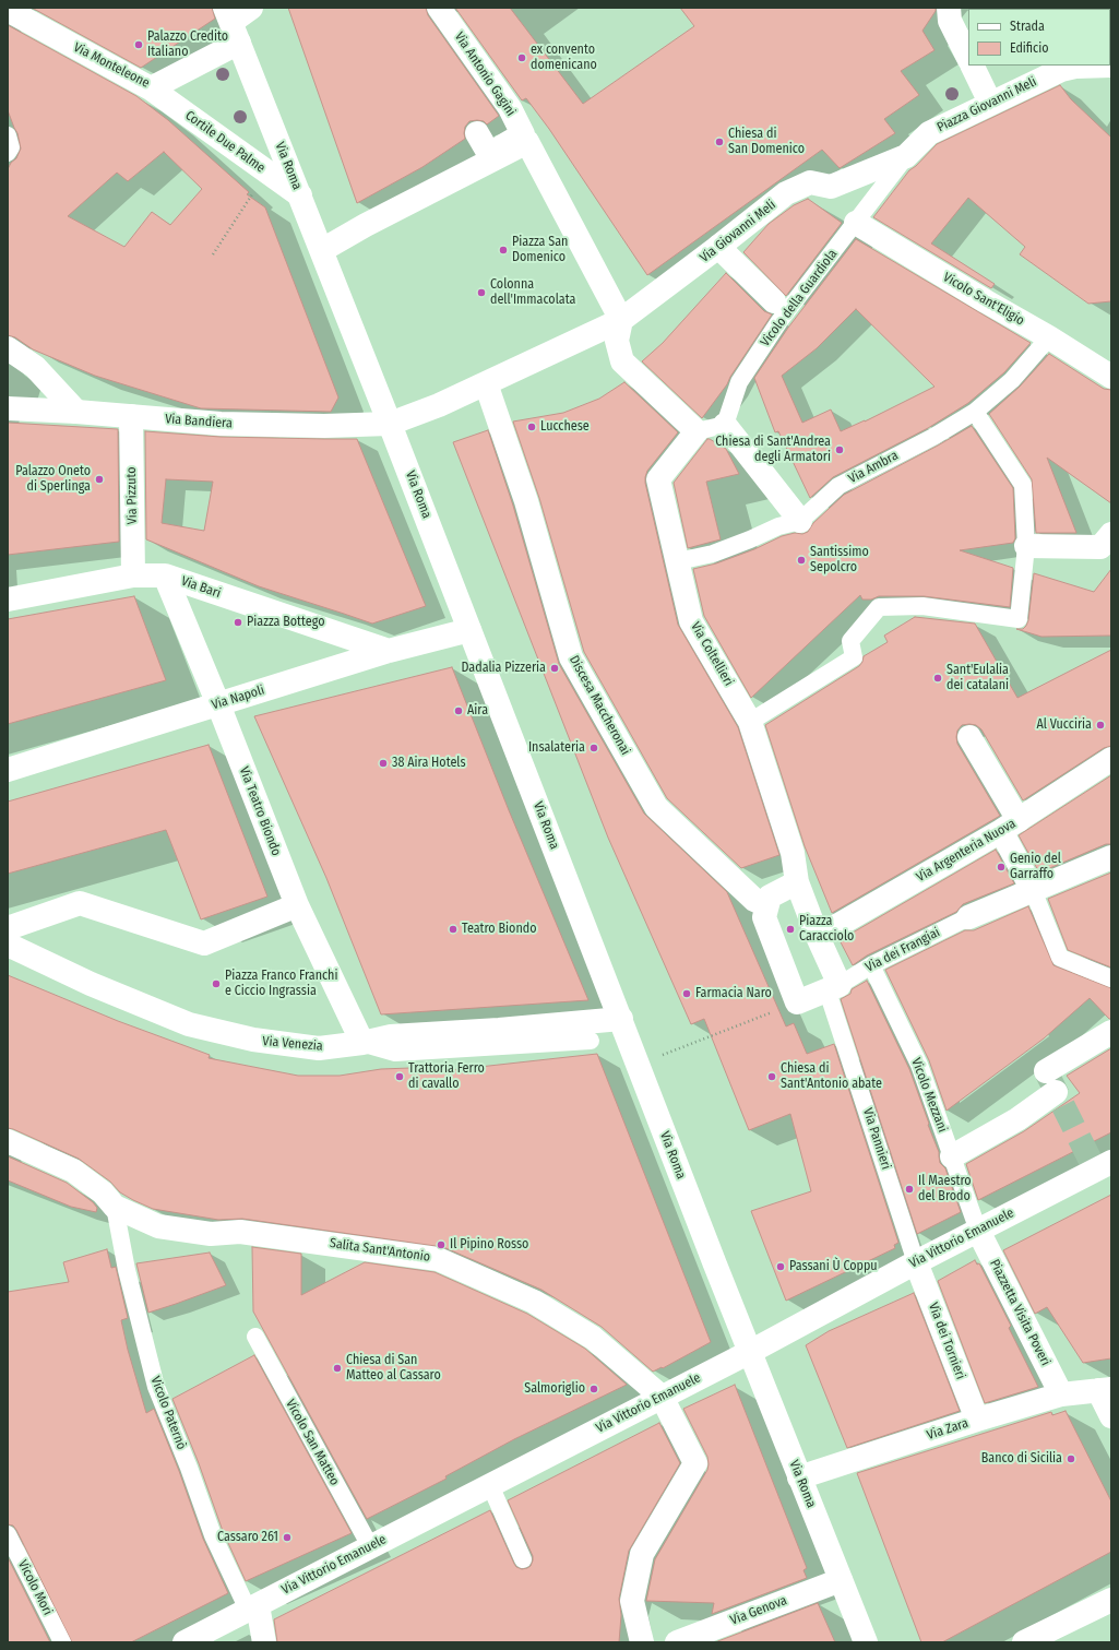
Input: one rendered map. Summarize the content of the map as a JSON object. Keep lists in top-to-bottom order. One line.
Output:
{"streets":{"street":["Via Monteleone","Via Antonio Gagini","Piazza Giovanni Meli","Cortile Due Palme","Via Roma","Via Giovanni Meli","Vicolo Sant'Eligio","Via Bandiera","Via Pizzuto","Via Bari","Via Coltellieri","Via Napoli","Discesa Maccheronai","Via Teatro Biondo","Via Argenteria Nuova","Via Venezia","Via Vittorio Emanuele","Salita Sant'Antonio","Piazzetta Visita Poveri","Via dei Tornieri","Via Zara","Via Genova"],"lane":["Vicolo della Guardiola","Via Ambra","Via dei Frangiai","Vicolo Mezzani","Via Pannieri","Vicolo Paternò","Vicolo San Matteo","Vicolo Mori"]},"crossings":[["Via Monteleone","Cortile Due Palme"],["Via Monteleone","Via Roma"],["Piazza Giovanni Meli","Via Giovanni Meli"],["Piazza Giovanni Meli","Vicolo della Guardiola"],["Cortile Due Palme","Via Roma"],["Via Roma","Via Bandiera"],["Via Roma","Via Napoli"],["Via Roma","Via Venezia"],["Via Roma","Via Vittorio Emanuele"],["Via Roma","Via Zara"],["Via Roma","Via Genova"],["Via Giovanni Meli","Vicolo della Guardiola"],["Vicolo della Guardiola","Vicolo Sant'Eligio"],["Vicolo Sant'Eligio","Via Ambra"],["Via Bandiera","Via Pizzuto"],["Via Ambra","Via Coltellieri"],["Via Pizzuto","Via Bari"],["Via Bari","Via Napoli"],["Via Bari","Via Teatro Biondo"],["Via Napoli","Via Teatro Biondo"],["Via Teatro Biondo","Via Venezia"],["Via dei Frangiai","Vicolo Mezzani"],["Via dei Frangiai","Via Pannieri"],["Vicolo Mezzani","Via Vittorio Emanuele"],["Vicolo Mezzani","Piazzetta Visita Poveri"],["Via Pannieri","Via Vittorio Emanuele"],["Via Pannieri","Via dei Tornieri"],["Via Vittorio Emanuele","Salita Sant'Antonio"],["Via Vittorio Emanuele","Piazzetta Visita Poveri"],["Via Vittorio Emanuele","Via dei Tornieri"],["Via Vittorio Emanuele","Vicolo Paternò"],["Via Vittorio Emanuele","Vicolo San Matteo"],["Salita Sant'Antonio","Vicolo Paternò"],["Piazzetta Visita Poveri","Via Zara"],["Via dei Tornieri","Via Zara"]],"places":["Palazzo Credito Italiano","ex convento domenicano","Chiesa di San Domenico","Piazza San Domenico","Colonna dell'Immacolata","Lucchese","Chiesa di Sant'Andrea degli Armatori","Palazzo Oneto di Sperlinga","Santissimo Sepolcro","Piazza Bottego","Dadalia Pizzeria","Sant'Eulalia dei catalani","Aira","Al Vucciria","Insalateria","38 Aira Hotels","Genio del Garraffo","Teatro Biondo","Piazza Caracciolo","Piazza Franco Franchi e Ciccio Ingrassia","Farmacia Naro","Trattoria Ferro di cavallo","Chiesa di Sant'Antonio abate","Il Maestro del Brodo","Il Pipino Rosso","Passani Ù Coppu","Chiesa di San Matteo al Cassaro","Salmoriglio","Banco di Sicilia","Cassaro 261"],"legend":["Strada","Edificio"]}
